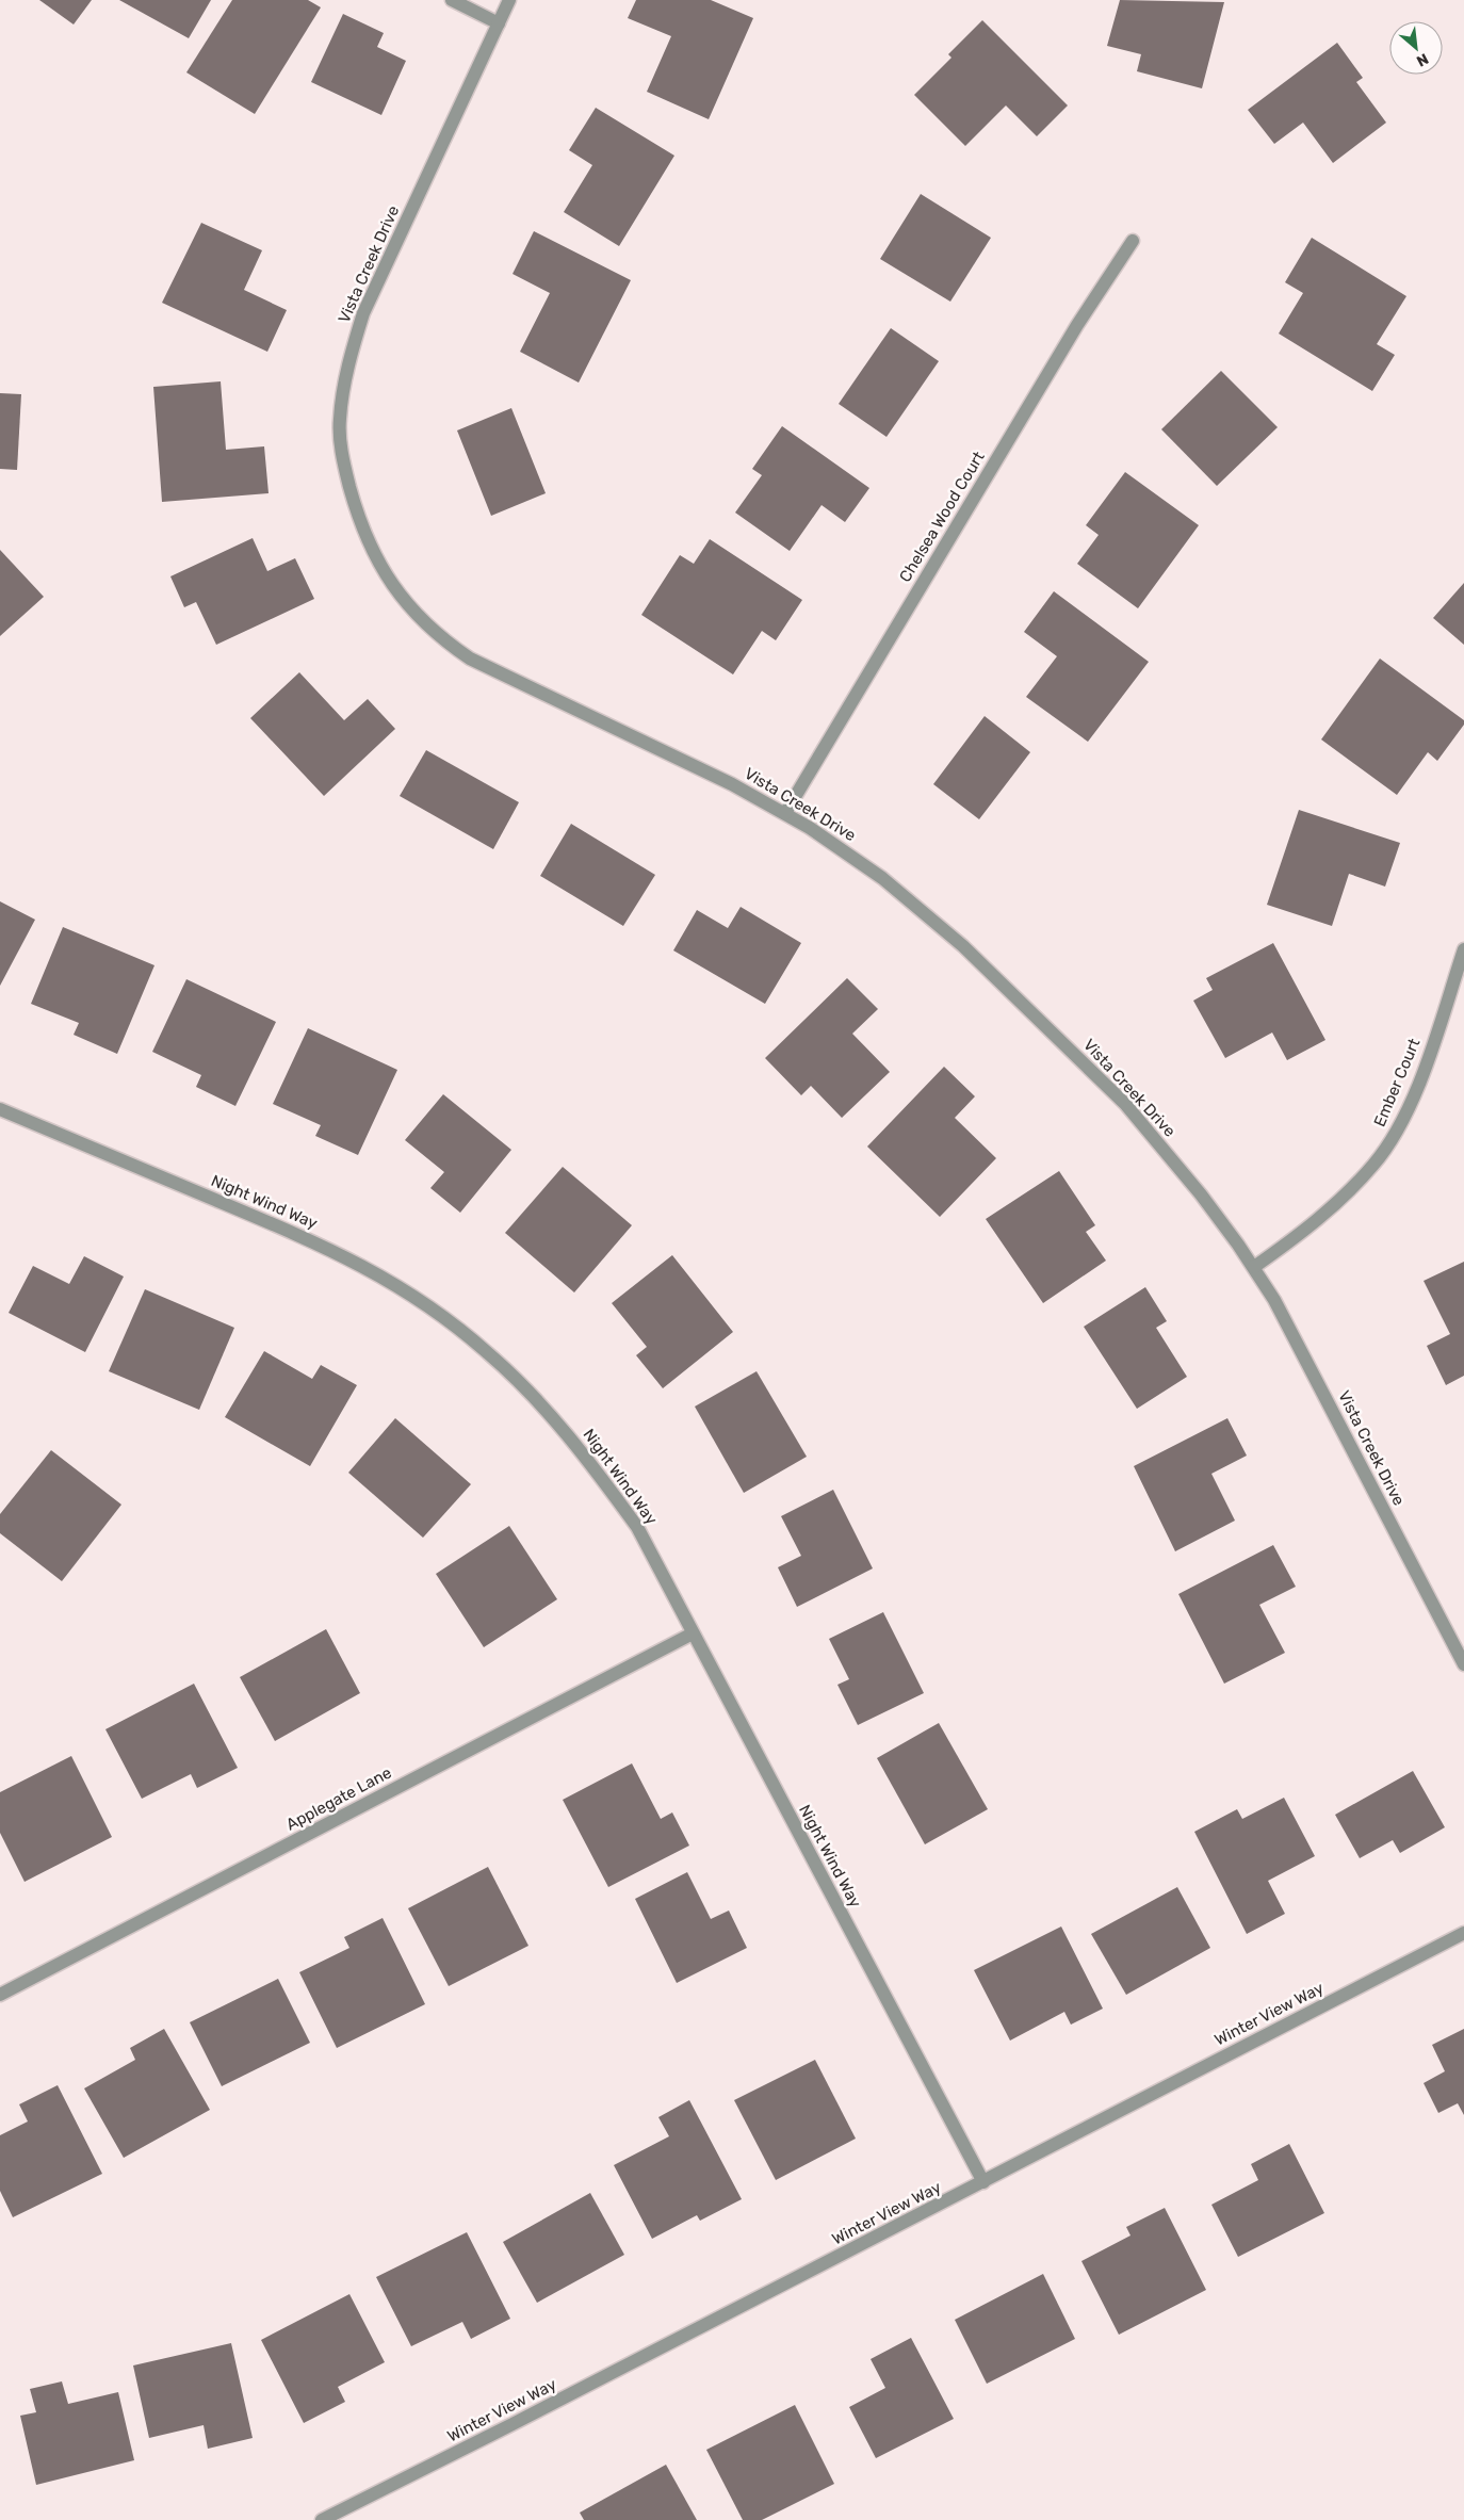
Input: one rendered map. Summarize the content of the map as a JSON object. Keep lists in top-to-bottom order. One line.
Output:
{"streets":{"street":["Vista Creek Drive","Chelsea Wood Court","Ember Court","Night Wind Way","Applegate Lane","Winter View Way"]},"crossings":[["Vista Creek Drive","Chelsea Wood Court"],["Vista Creek Drive","Ember Court"],["Night Wind Way","Applegate Lane"],["Night Wind Way","Winter View Way"]],"north":"bottom right"}
